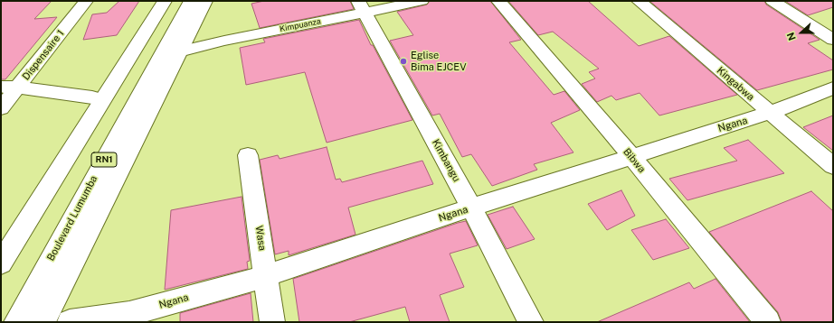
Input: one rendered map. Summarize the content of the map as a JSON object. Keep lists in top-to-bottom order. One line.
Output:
{"streets":{"main road":["Kimpuanza","Dispensaire 1","Kingabwa","Ngana","RN1","Kimbangu","Bibwa","Boulevard Lumumba","Wasa"]},"crossings":[["Kimpuanza","Kimbangu"],["Kingabwa","Ngana"],["Ngana","Kimbangu"],["Ngana","Bibwa"],["Ngana","Wasa"]],"places":["Eglise Bima EJCEV"],"north":"left"}
